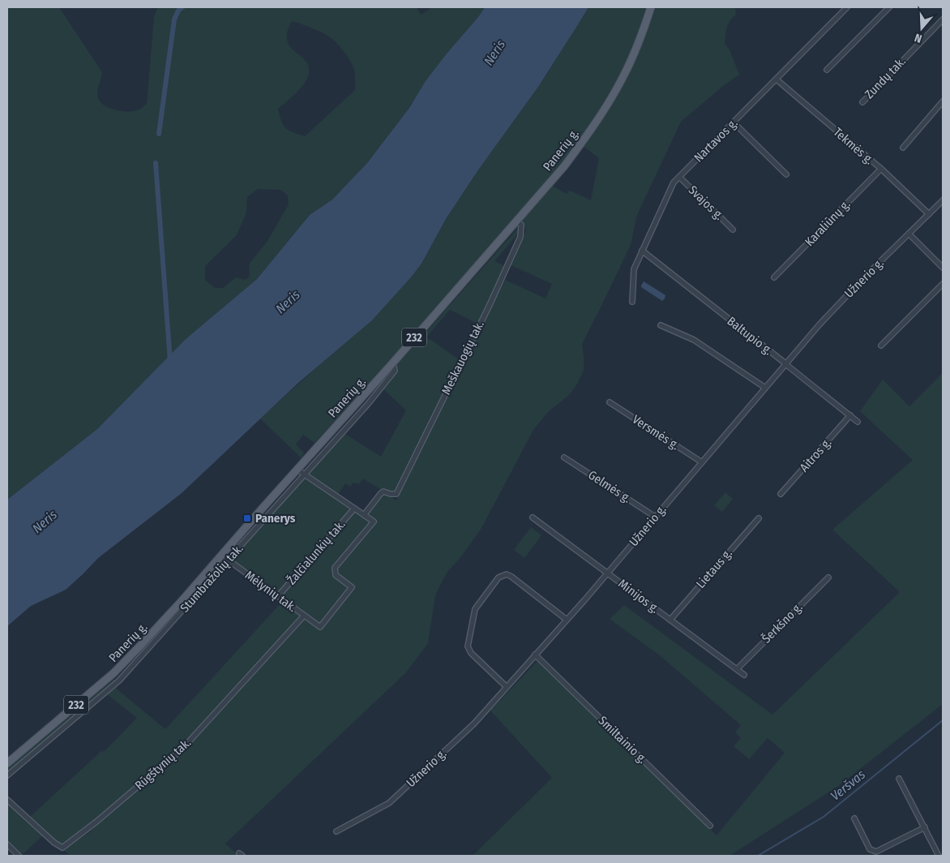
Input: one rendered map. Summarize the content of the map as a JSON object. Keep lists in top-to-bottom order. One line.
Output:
{"streets":{"main road":["Panerių g.","232"],"street":["Zundų tak.","Nartavos g.","Tekmės g.","Svajos g.","Karaliūnų g.","Užnerio g.","Baltupio g.","Meškauogių tak.","Versmės g.","Aitros g.","Gelmės g.","Žalčialunkių tak.","Lietaus g.","Stumbražolių tak.","Mėlynių tak.","Minijos g.","Šerkšno g.","Smiltainio g.","Rūgštynių tak."]},"crossings":[["Nartavos g.","Tekmės g."],["Nartavos g.","Svajos g."],["Nartavos g.","Baltupio g."],["Tekmės g.","Karaliūnų g."],["Tekmės g.","Užnerio g."],["Panerių g.","Meškauogių tak."],["Panerių g.","Stumbražolių tak."],["Panerių g.","Mėlynių tak."],["Užnerio g.","Baltupio g."],["Užnerio g.","Versmės g."],["Užnerio g.","Gelmės g."],["Užnerio g.","Minijos g."],["Užnerio g.","Smiltainio g."],["Baltupio g.","Aitros g."],["Meškauogių tak.","Mėlynių tak."],["Žalčialunkių tak.","Mėlynių tak."],["Lietaus g.","Minijos g."],["Stumbražolių tak.","Mėlynių tak."],["Mėlynių tak.","Rūgštynių tak."],["Minijos g.","Šerkšno g."]],"water":["Neris","Veršvas"],"places":{"transit":["Panerys"]},"north":"bottom"}
